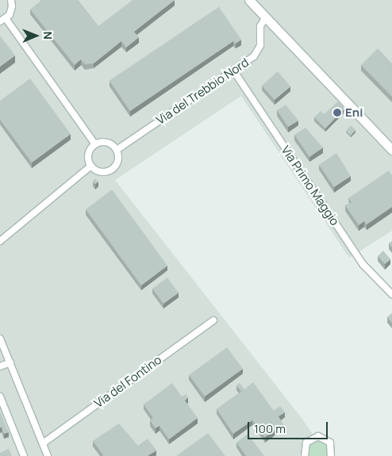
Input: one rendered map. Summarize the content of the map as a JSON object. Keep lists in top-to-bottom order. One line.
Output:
{"streets":{"street":["Via del Trebbio Nord","Via Primo Maggio","Via del Fontino"]},"crossings":[["Via del Trebbio Nord","Via Primo Maggio"]],"places":["Eni"],"scale_bar":"100 m","north":"right"}
